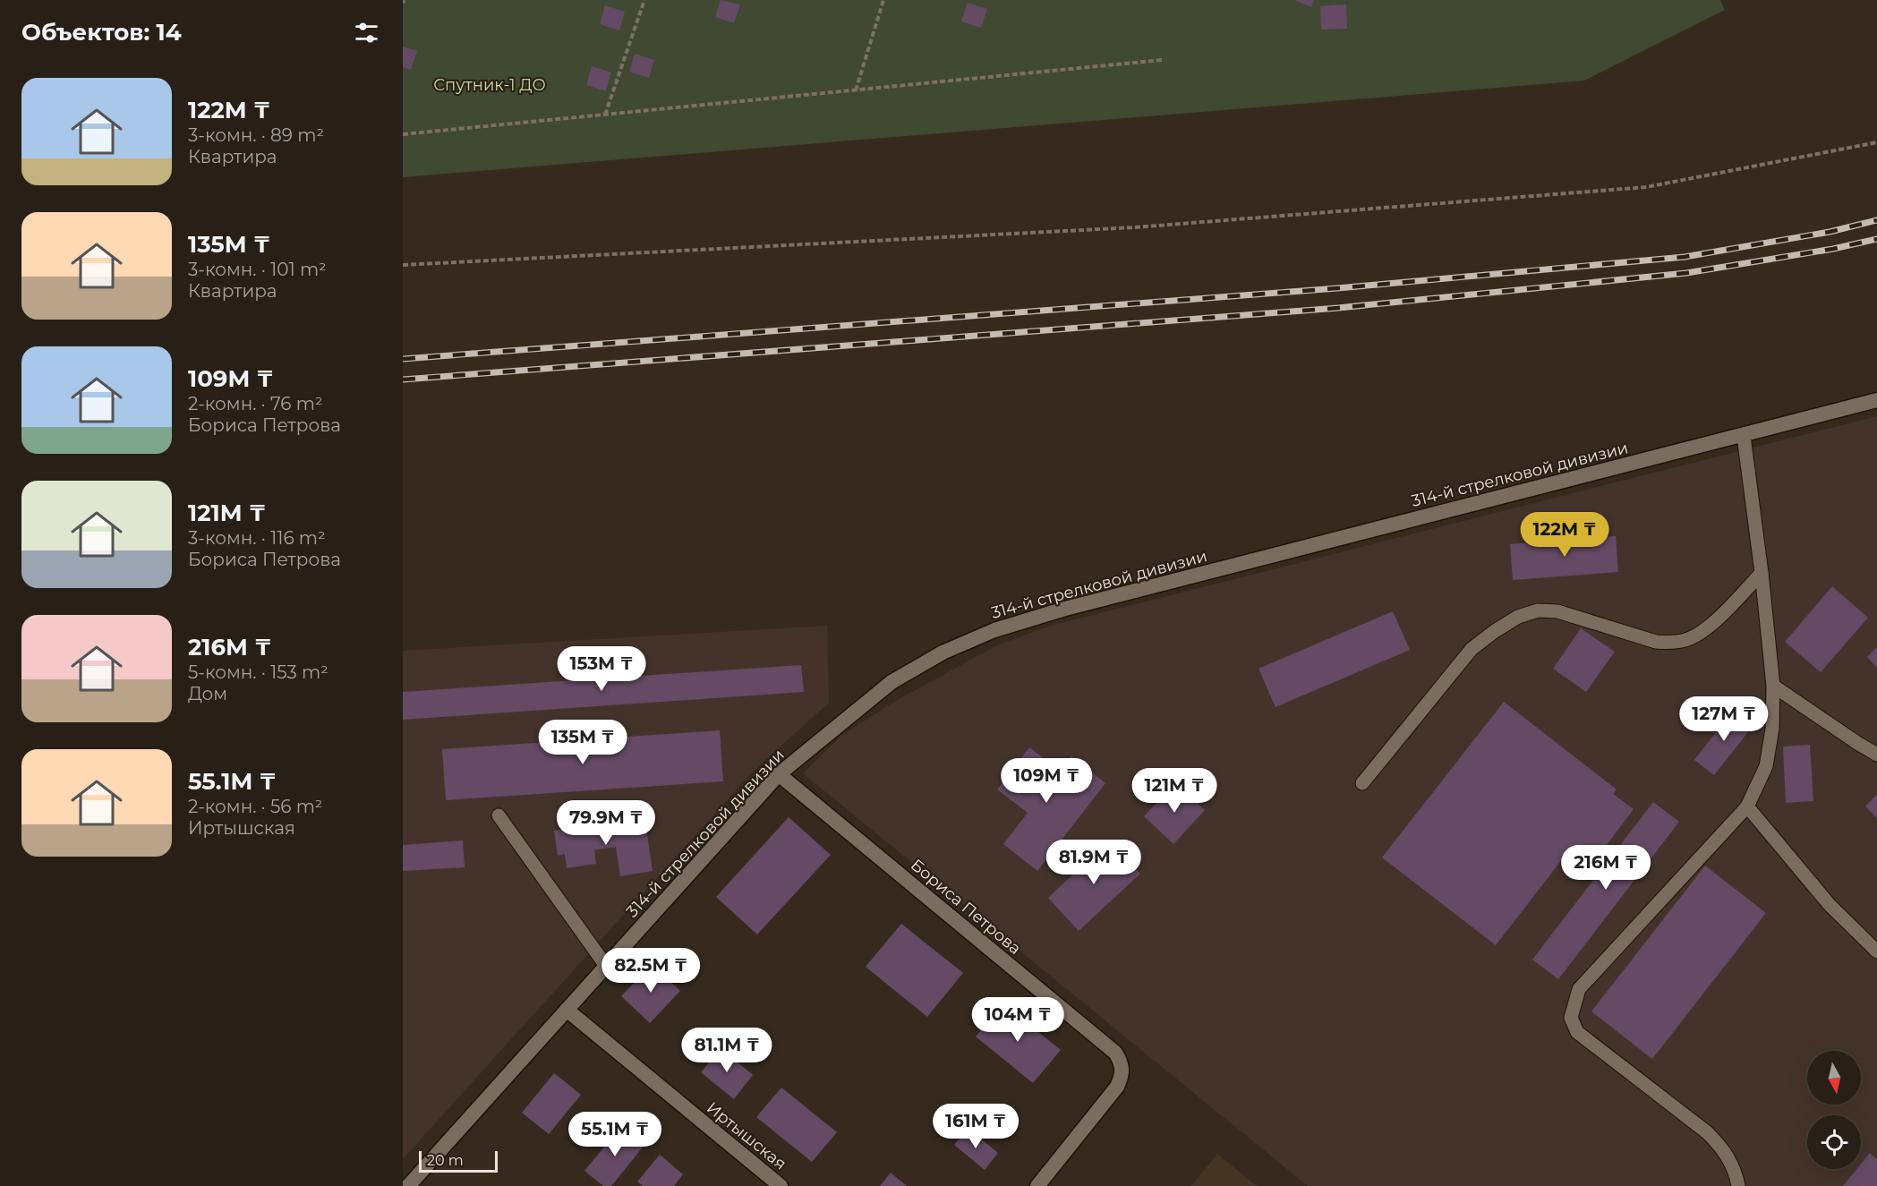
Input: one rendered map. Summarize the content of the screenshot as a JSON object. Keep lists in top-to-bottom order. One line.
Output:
{"streets":{"street":["314-й стрелковой дивизии","Бориса Петрова","Иртышская"]},"crossings":[["314-й стрелковой дивизии","Бориса Петрова"],["314-й стрелковой дивизии","Иртышская"]],"parks":["Спутник-1 ДО"],"scale_bar":"20 m","north":"bottom","page":{"heading":"Объектов: 14","list":[{"name":"122M ₸","note":"3-комн. · 89 m² · Квартира"},{"name":"135M ₸","note":"3-комн. · 101 m² · Квартира"},{"name":"109M ₸","note":"2-комн. · 76 m² · Бориса Петрова"},{"name":"121M ₸","note":"3-комн. · 116 m² · Бориса Петрова"},{"name":"216M ₸","note":"5-комн. · 153 m² · Дом"},{"name":"55.1M ₸","note":"2-комн. · 56 m² · Иртышская"}],"price":["122M ₸","153M ₸","127M ₸","135M ₸","109M ₸","121M ₸","79.9M ₸","81.9M ₸","216M ₸","82.5M ₸","104M ₸","81.1M ₸","161M ₸","55.1M ₸"],"scale":"20 m"}}
